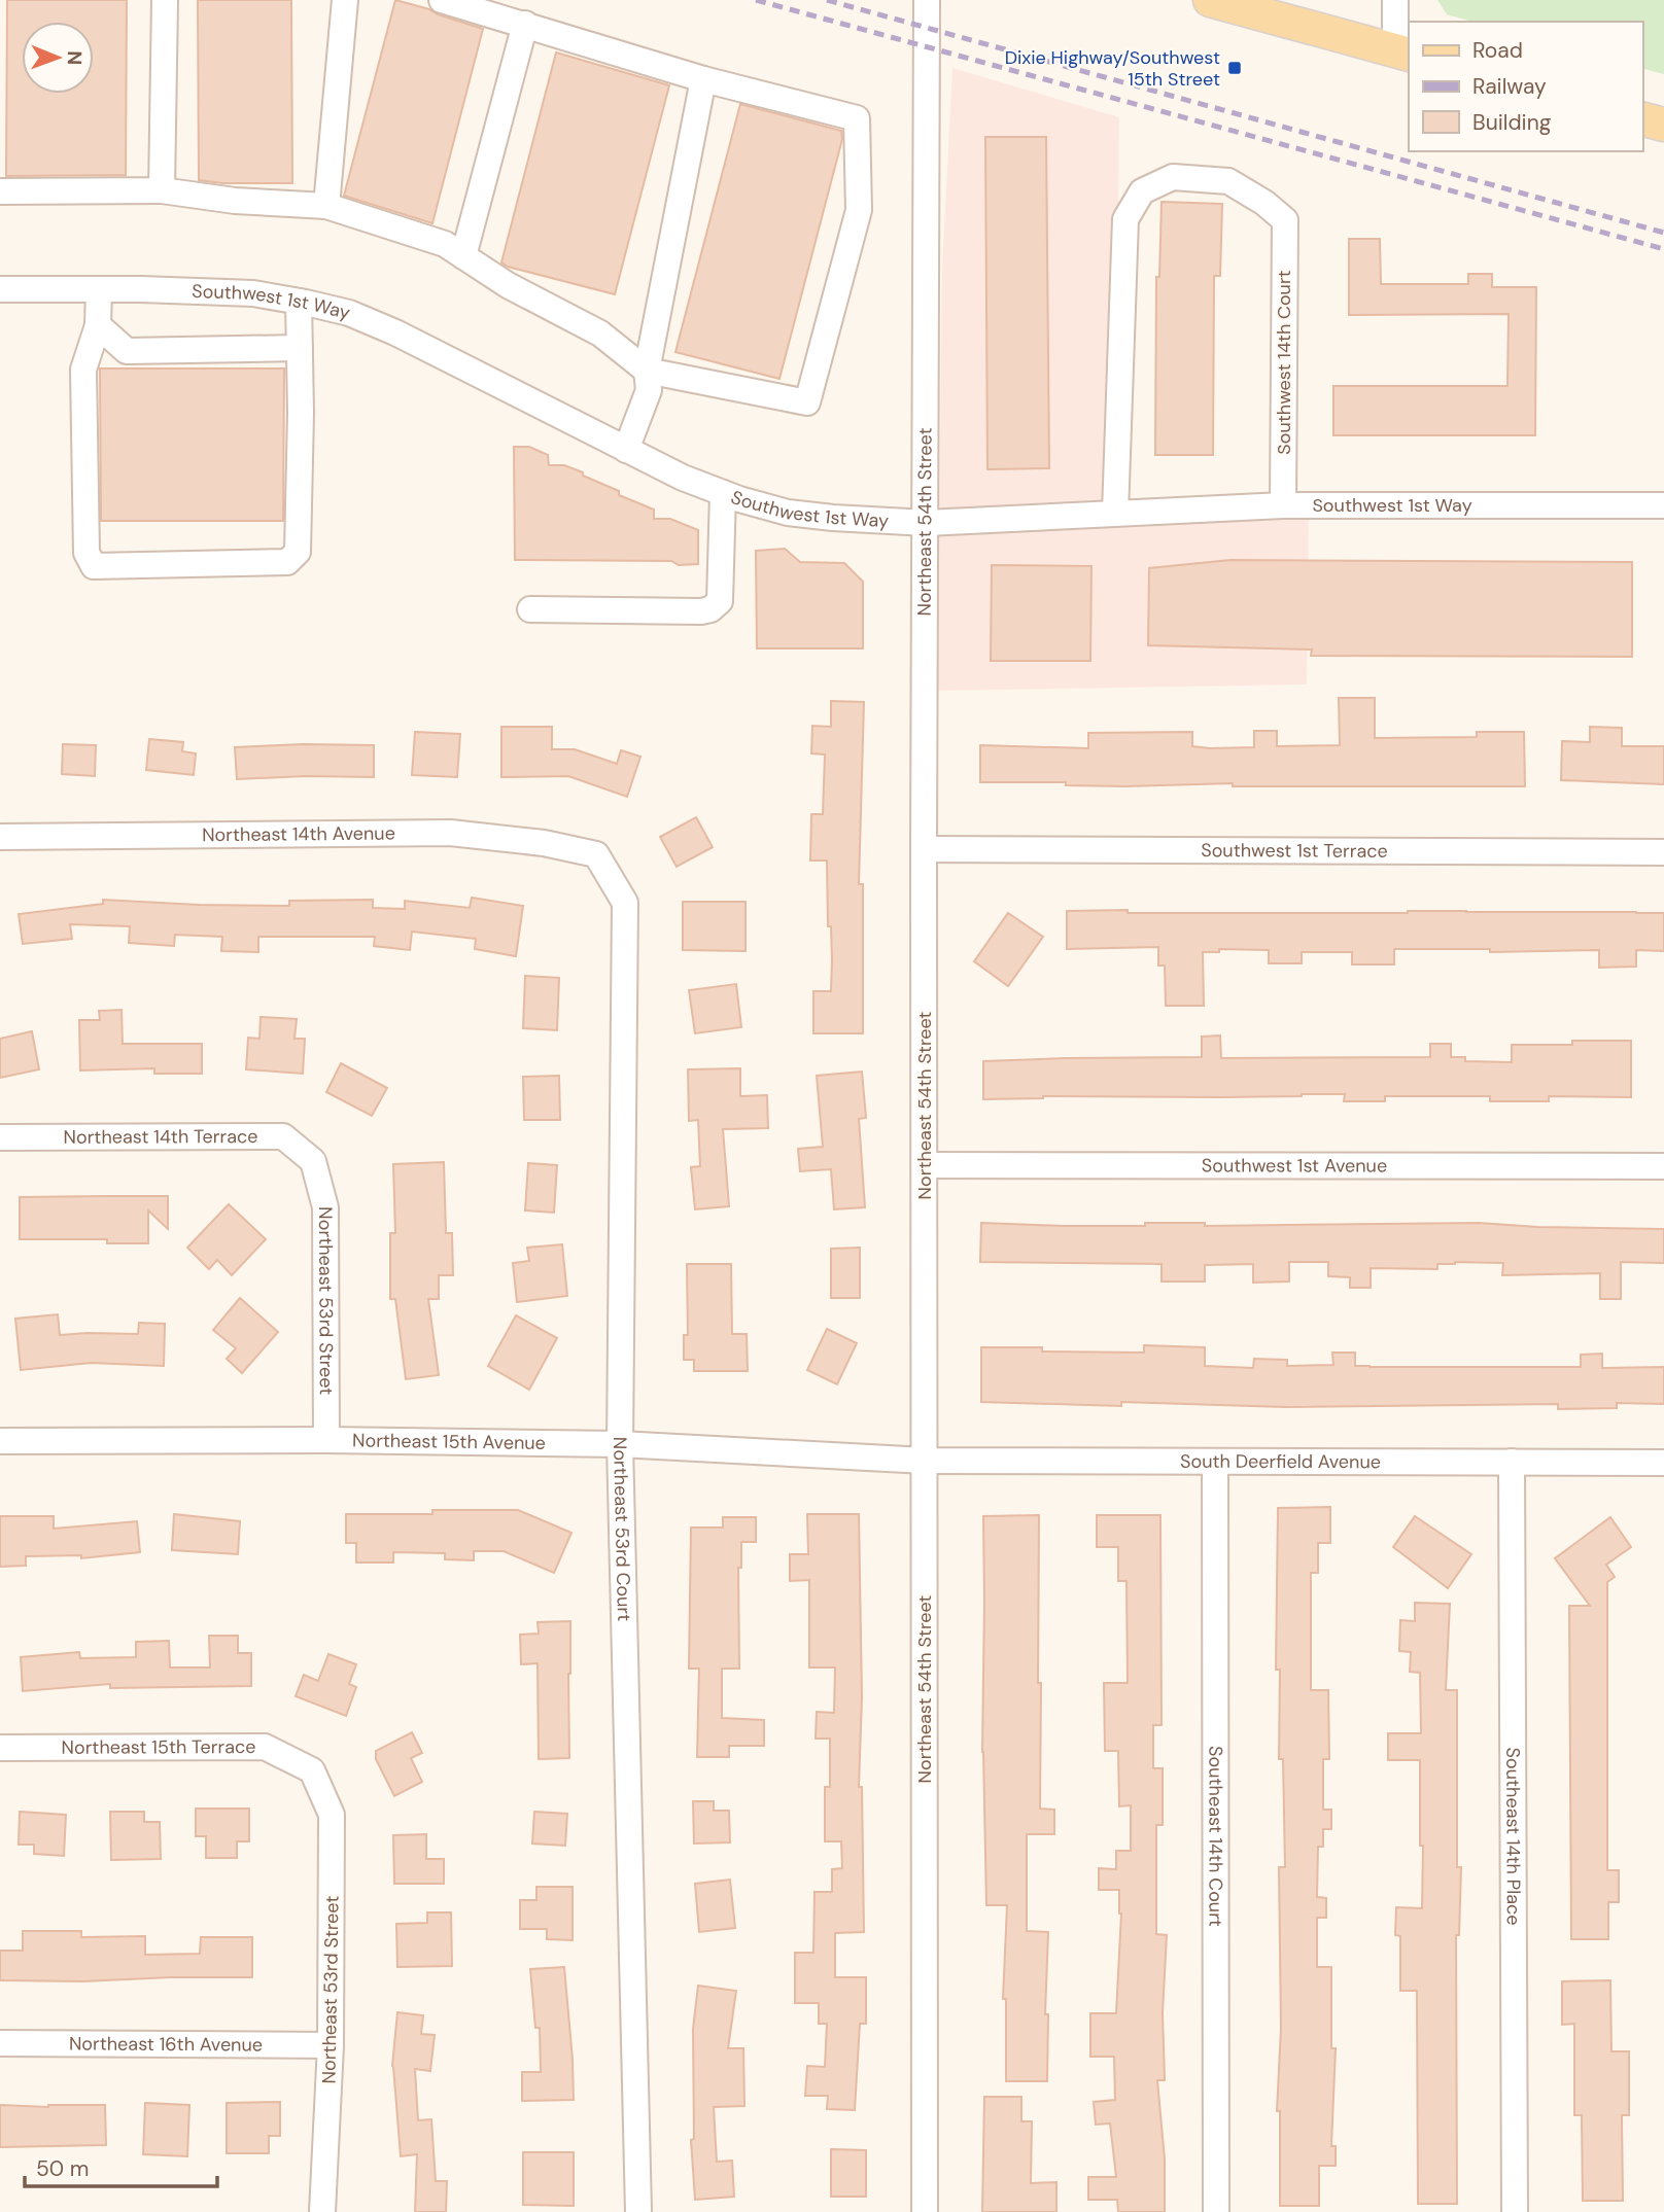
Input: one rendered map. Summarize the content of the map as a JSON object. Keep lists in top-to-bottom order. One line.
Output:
{"streets":{"street":["Southwest 1st Way","Southwest 14th Court","Northeast 54th Street","Northeast 14th Avenue","Southwest 1st Terrace","Northeast 14th Terrace","Southwest 1st Avenue","Northeast 53rd Street","Northeast 15th Avenue","South Deerfield Avenue","Northeast 53rd Court","Northeast 15th Terrace","Southeast 14th Court","Southeast 14th Place","Northeast 16th Avenue"]},"crossings":[["Southwest 1st Way","Southwest 14th Court"],["Southwest 1st Way","Northeast 54th Street"],["Northeast 54th Street","Southwest 1st Terrace"],["Northeast 54th Street","Southwest 1st Avenue"],["Northeast 54th Street","South Deerfield Avenue"],["Northeast 14th Avenue","Northeast 53rd Court"],["Northeast 14th Terrace","Northeast 53rd Street"],["Northeast 53rd Street","Northeast 15th Avenue"],["Northeast 53rd Street","Northeast 15th Terrace"],["Northeast 53rd Street","Northeast 16th Avenue"],["Northeast 15th Avenue","South Deerfield Avenue"],["Northeast 15th Avenue","Northeast 53rd Court"],["South Deerfield Avenue","Southeast 14th Court"],["South Deerfield Avenue","Southeast 14th Place"]],"places":{"transit":["Dixie Highway/Southwest 15th Street"]},"legend":["Road","Railway","Building"],"scale_bar":"50 m","north":"right"}
